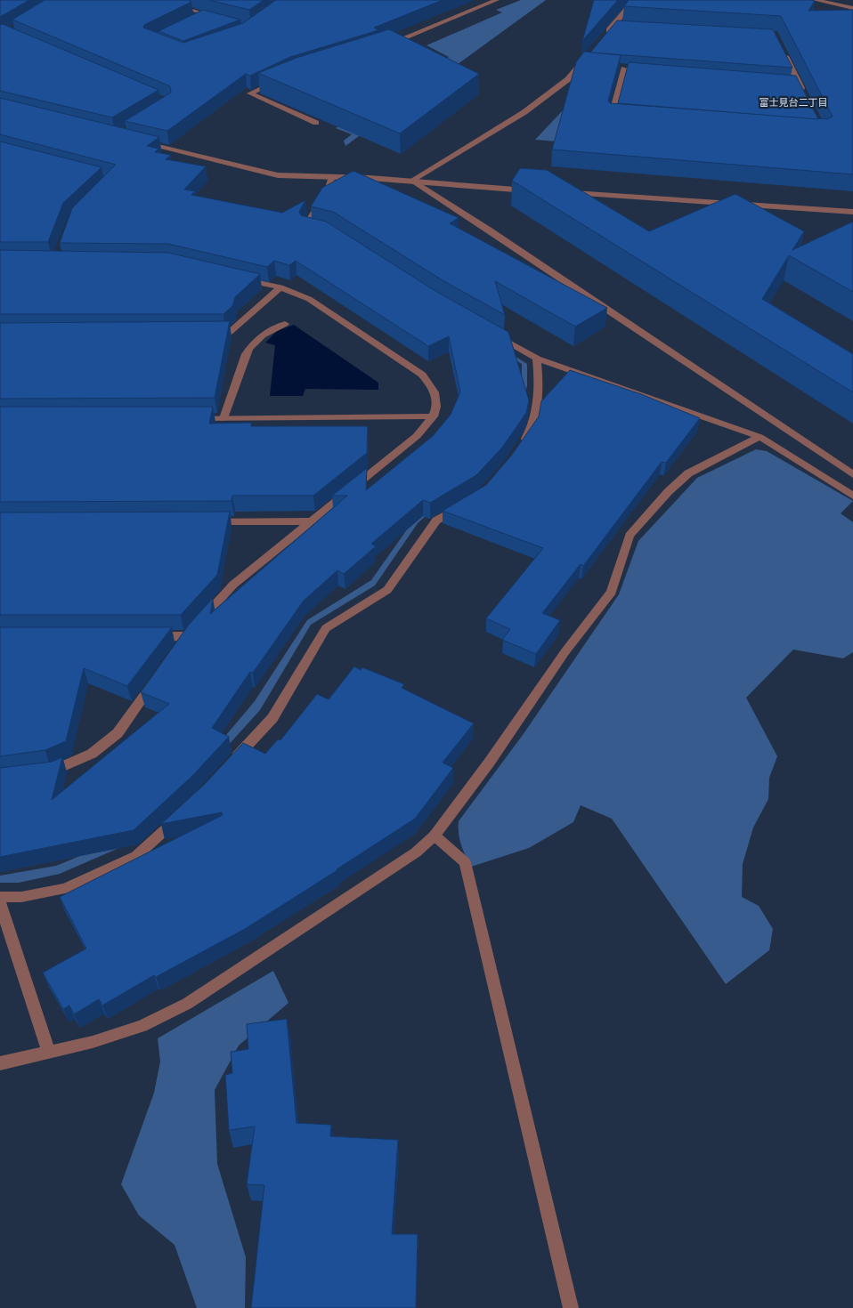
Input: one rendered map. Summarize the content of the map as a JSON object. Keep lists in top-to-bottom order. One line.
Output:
{"districts":["富士見台二丁目"]}
